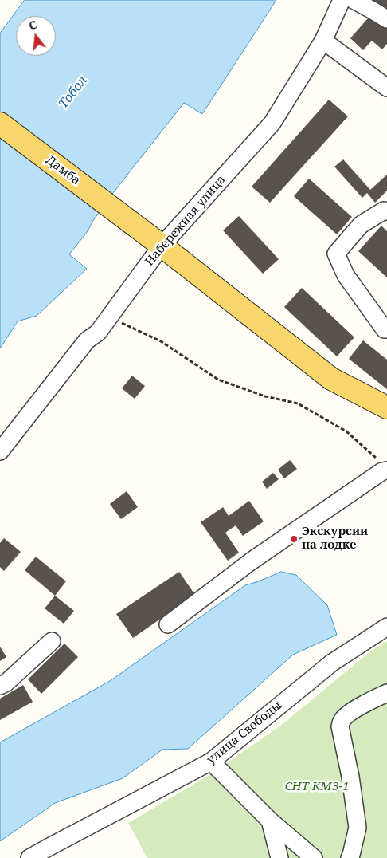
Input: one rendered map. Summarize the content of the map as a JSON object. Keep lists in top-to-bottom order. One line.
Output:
{"streets":{"main road":["Дамба"],"street":["Набережная улица","улица Свободы"]},"crossings":[["Дамба","Набережная улица"]],"water":["Тобол"],"parks":["СНТ КМЗ-1"],"places":["Экскурсии на лодке"],"north":"top"}
